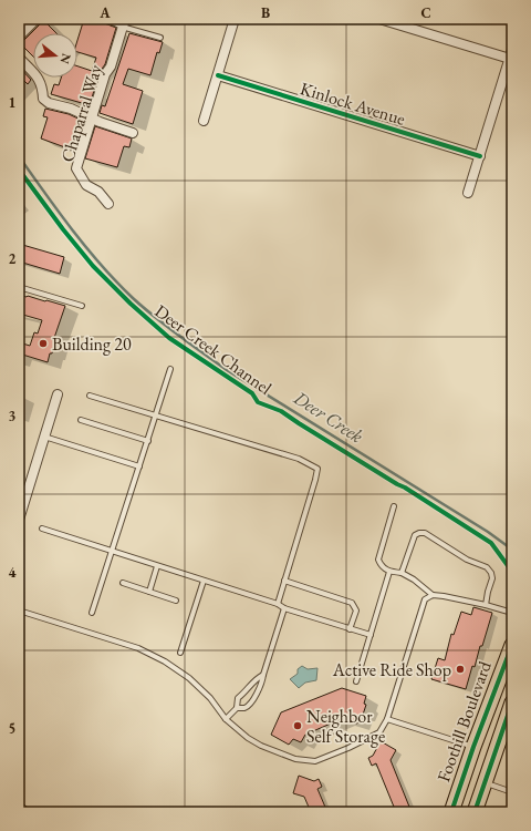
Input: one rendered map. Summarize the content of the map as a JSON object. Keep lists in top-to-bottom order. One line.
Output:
{"streets":{"main road":["Foothill Boulevard"],"street":["Kinlock Avenue","Chaparral Way"],"cycle path":["Deer Creek Channel"]},"water":["Deer Creek"],"places":["Building 20","Active Ride Shop","Neighbor Self Storage"],"north":"right","grid":{"columns":["A","B","C"],"rows":["1","2","3","4","5"]}}
